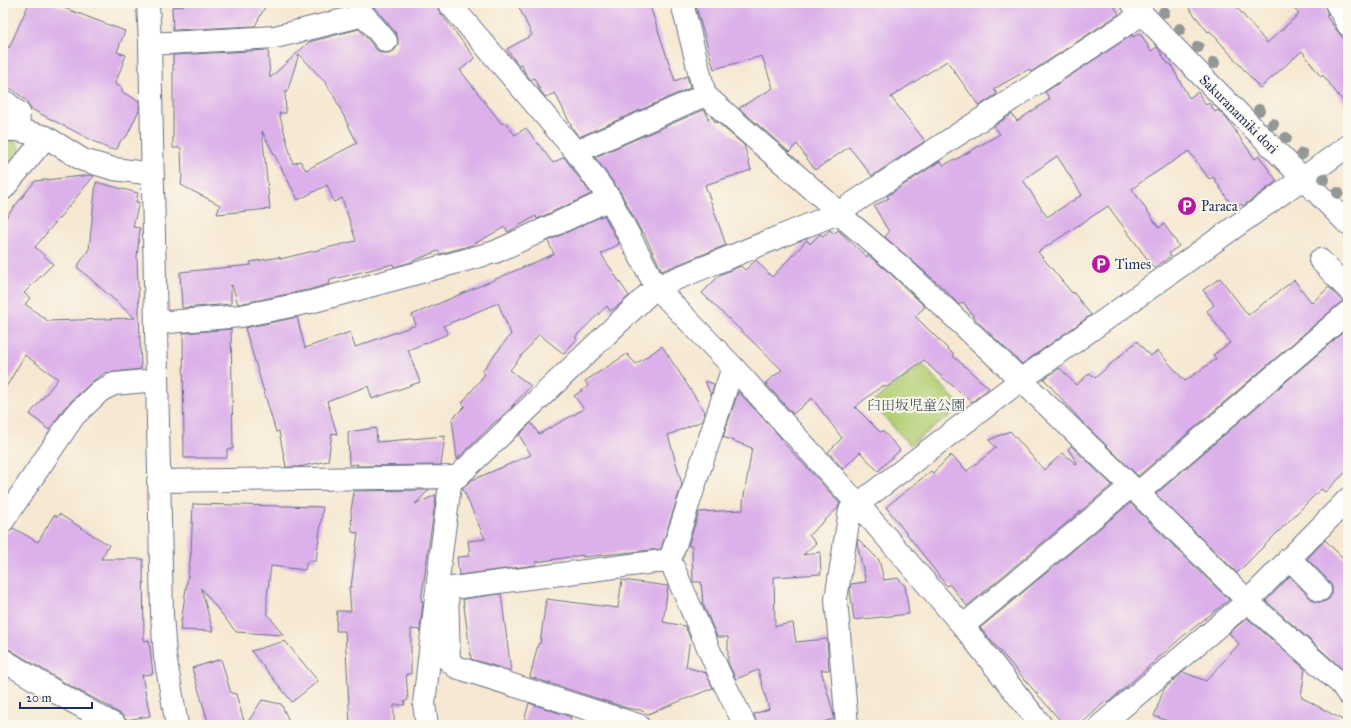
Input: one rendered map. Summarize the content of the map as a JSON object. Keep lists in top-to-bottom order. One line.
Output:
{"streets":{"street":["Sakuranamiki dori"]},"parks":["臼田坂児童公園"],"places":{"parking":["Paraca","Times"]},"scale_bar":"20 m"}
